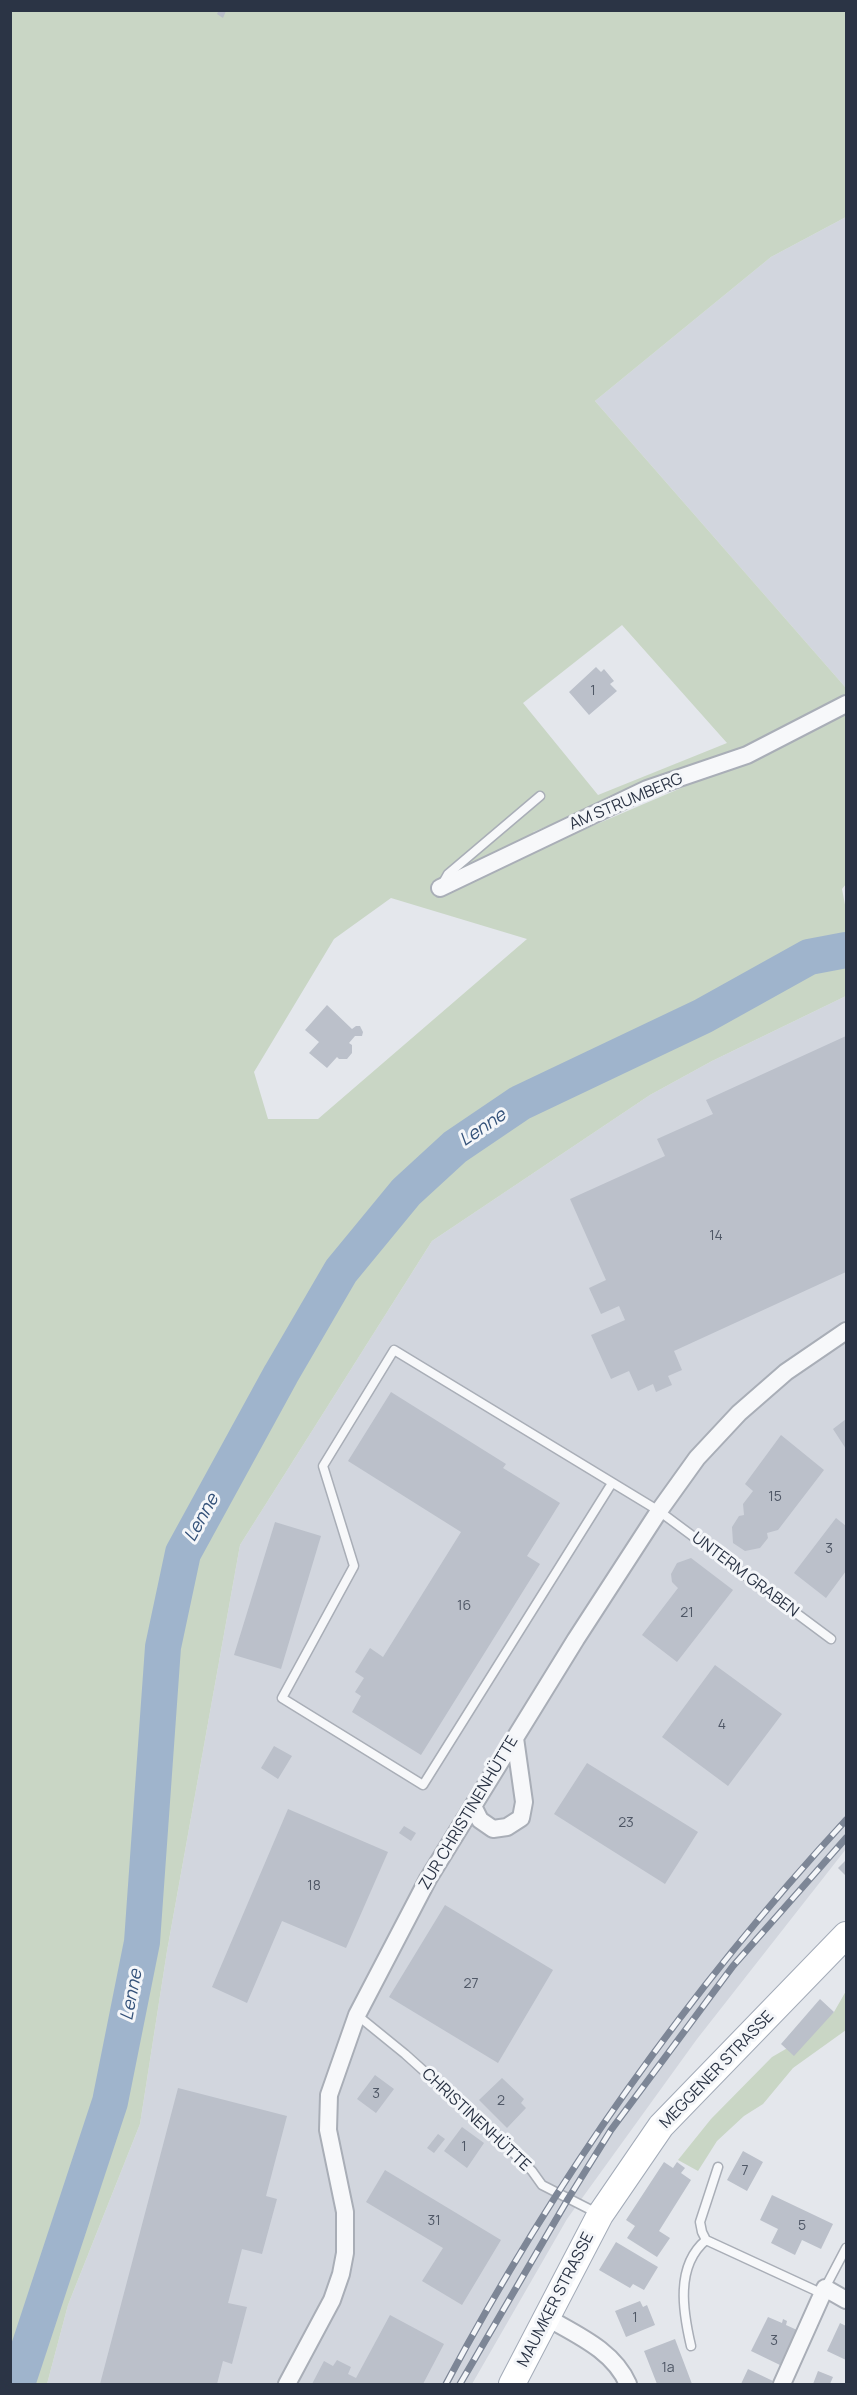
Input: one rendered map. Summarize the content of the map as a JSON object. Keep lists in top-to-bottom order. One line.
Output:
{"streets":{"main road":["MEGGENER STRASSE","MAUMKER STRASSE"],"street":["AM STRUMBERG","ZUR CHRISTINENHÜTTE"],"lane":["UNTERM GRABEN","CHRISTINENHÜTTE"]},"crossings":[["UNTERM GRABEN","ZUR CHRISTINENHÜTTE"],["ZUR CHRISTINENHÜTTE","CHRISTINENHÜTTE"],["MEGGENER STRASSE","CHRISTINENHÜTTE"],["MEGGENER STRASSE","MAUMKER STRASSE"],["CHRISTINENHÜTTE","MAUMKER STRASSE"]],"water":["Lenne"],"house_numbers":["1","14","15","3","16","21","4","23","18","27","3","2","1","7","31","5","1","3","1a"]}
